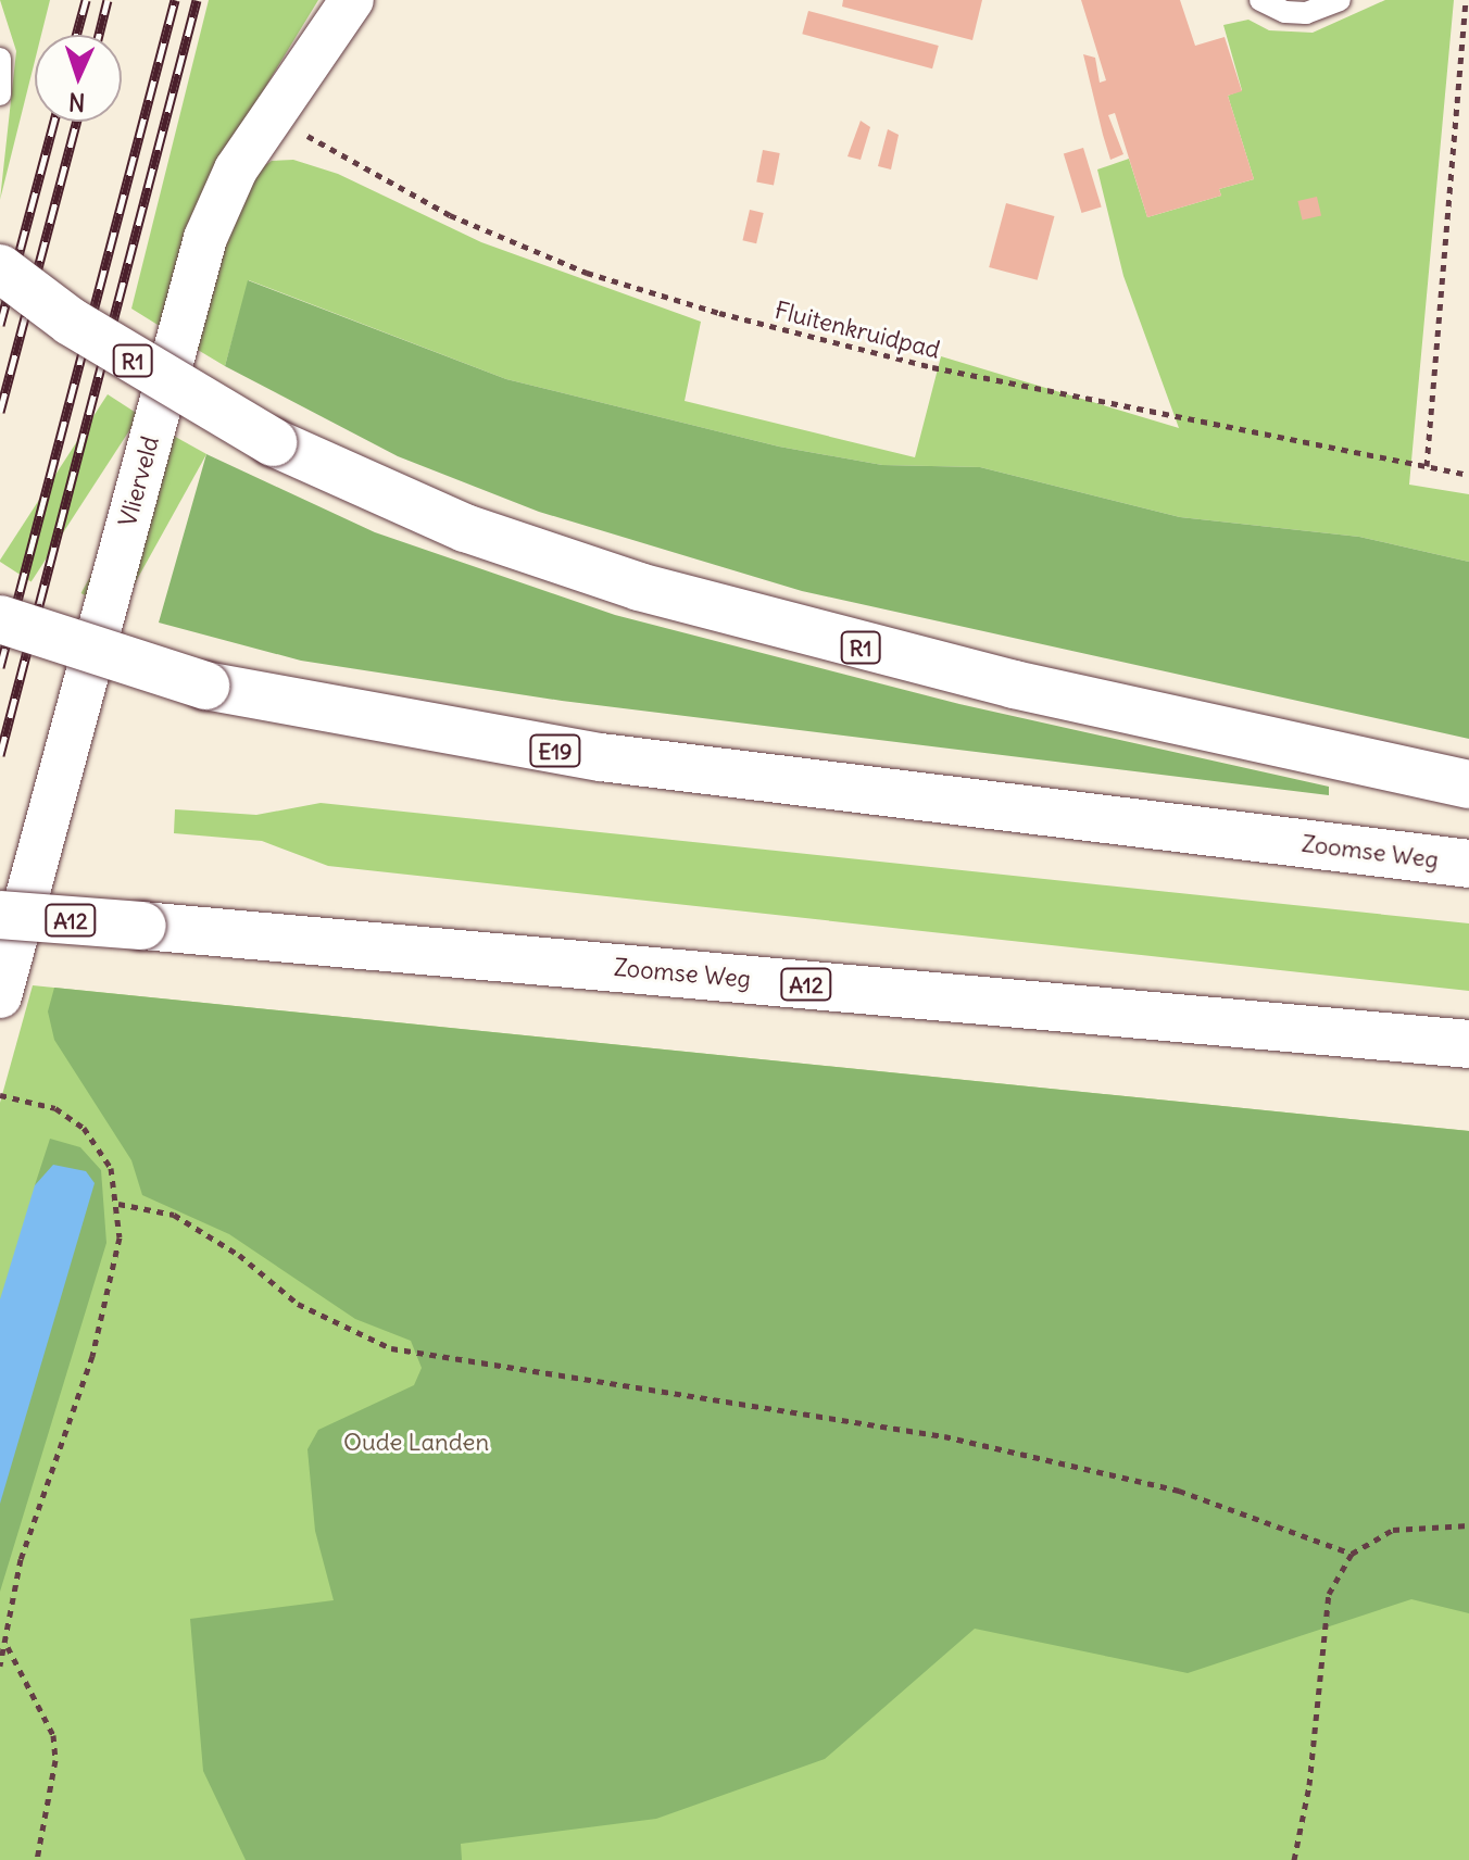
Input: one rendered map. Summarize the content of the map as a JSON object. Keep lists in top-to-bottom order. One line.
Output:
{"streets":{"highway":["R1","E19","Zoomse Weg","A12"],"street":["Vlierveld"],"path":["Fluitenkruidpad"]},"crossings":[["Fluitenkruidpad","Vlierveld"]],"parks":["Oude Landen"],"north":"bottom"}
